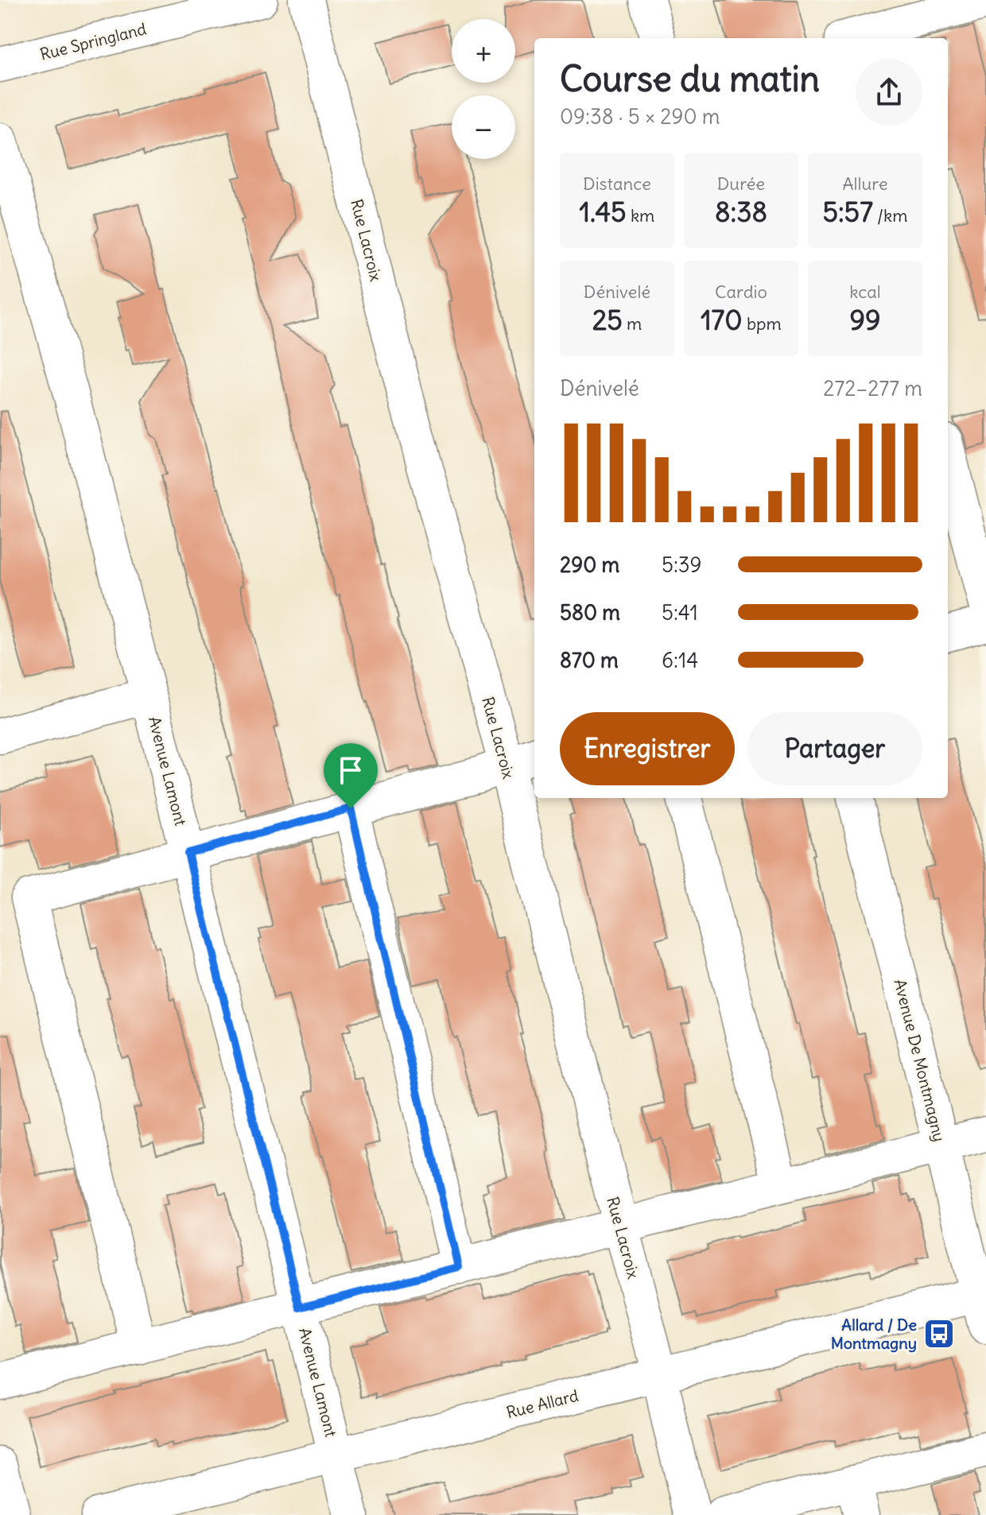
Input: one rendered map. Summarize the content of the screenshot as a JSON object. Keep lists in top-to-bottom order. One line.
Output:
{"streets":{"street":["Rue Springland","Rue Lacroix","Avenue Lamont","Avenue De Montmagny","Rue Allard"]},"crossings":[["Rue Lacroix","Rue Allard"],["Avenue Lamont","Rue Allard"],["Avenue De Montmagny","Rue Allard"]],"places":{"bus stop":["Allard / De Montmagny"]},"page":{"map_buttons":["+","−"],"heading":["Course du matin","09:38 · 5 × 290 m"],"stats":[["Distance","1.45 km"],["Durée","8:38"],["Allure","5:57 /km"],["Dénivelé","25 m"],["Cardio","170 bpm"],["kcal","99"]],"chart":["Dénivelé","272–277 m"],"list":[{"name":"290 m","note":"5:39"},{"name":"580 m","note":"5:41"},{"name":"870 m","note":"6:14"}],"buttons":["Enregistrer","Partager"]}}
